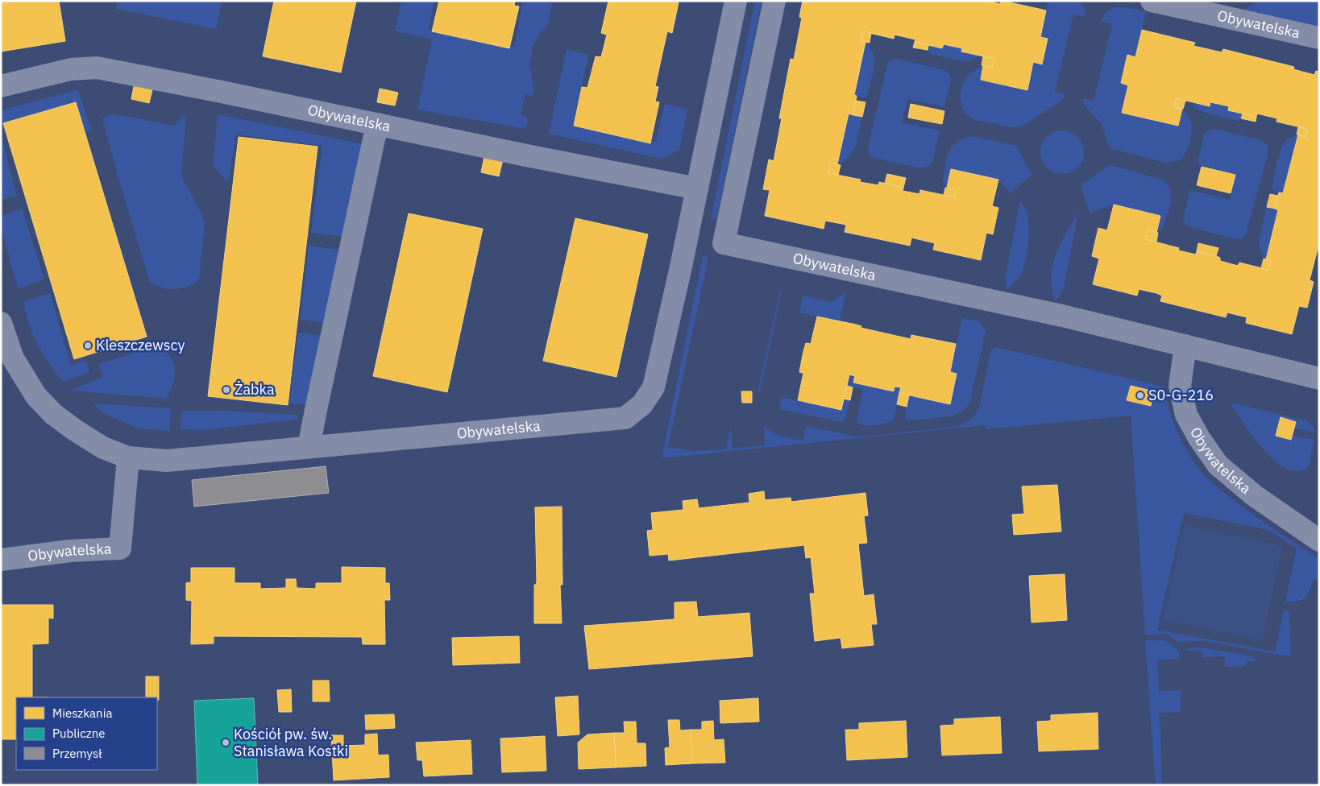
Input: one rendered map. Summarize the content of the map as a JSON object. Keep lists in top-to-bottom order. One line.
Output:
{"streets":{"street":["Obywatelska"]},"places":["Kleszczewscy","Żabka","S0-G-216","Kościół pw. św. Stanisława Kostki"],"legend":["Mieszkania","Publiczne","Przemysł"]}
